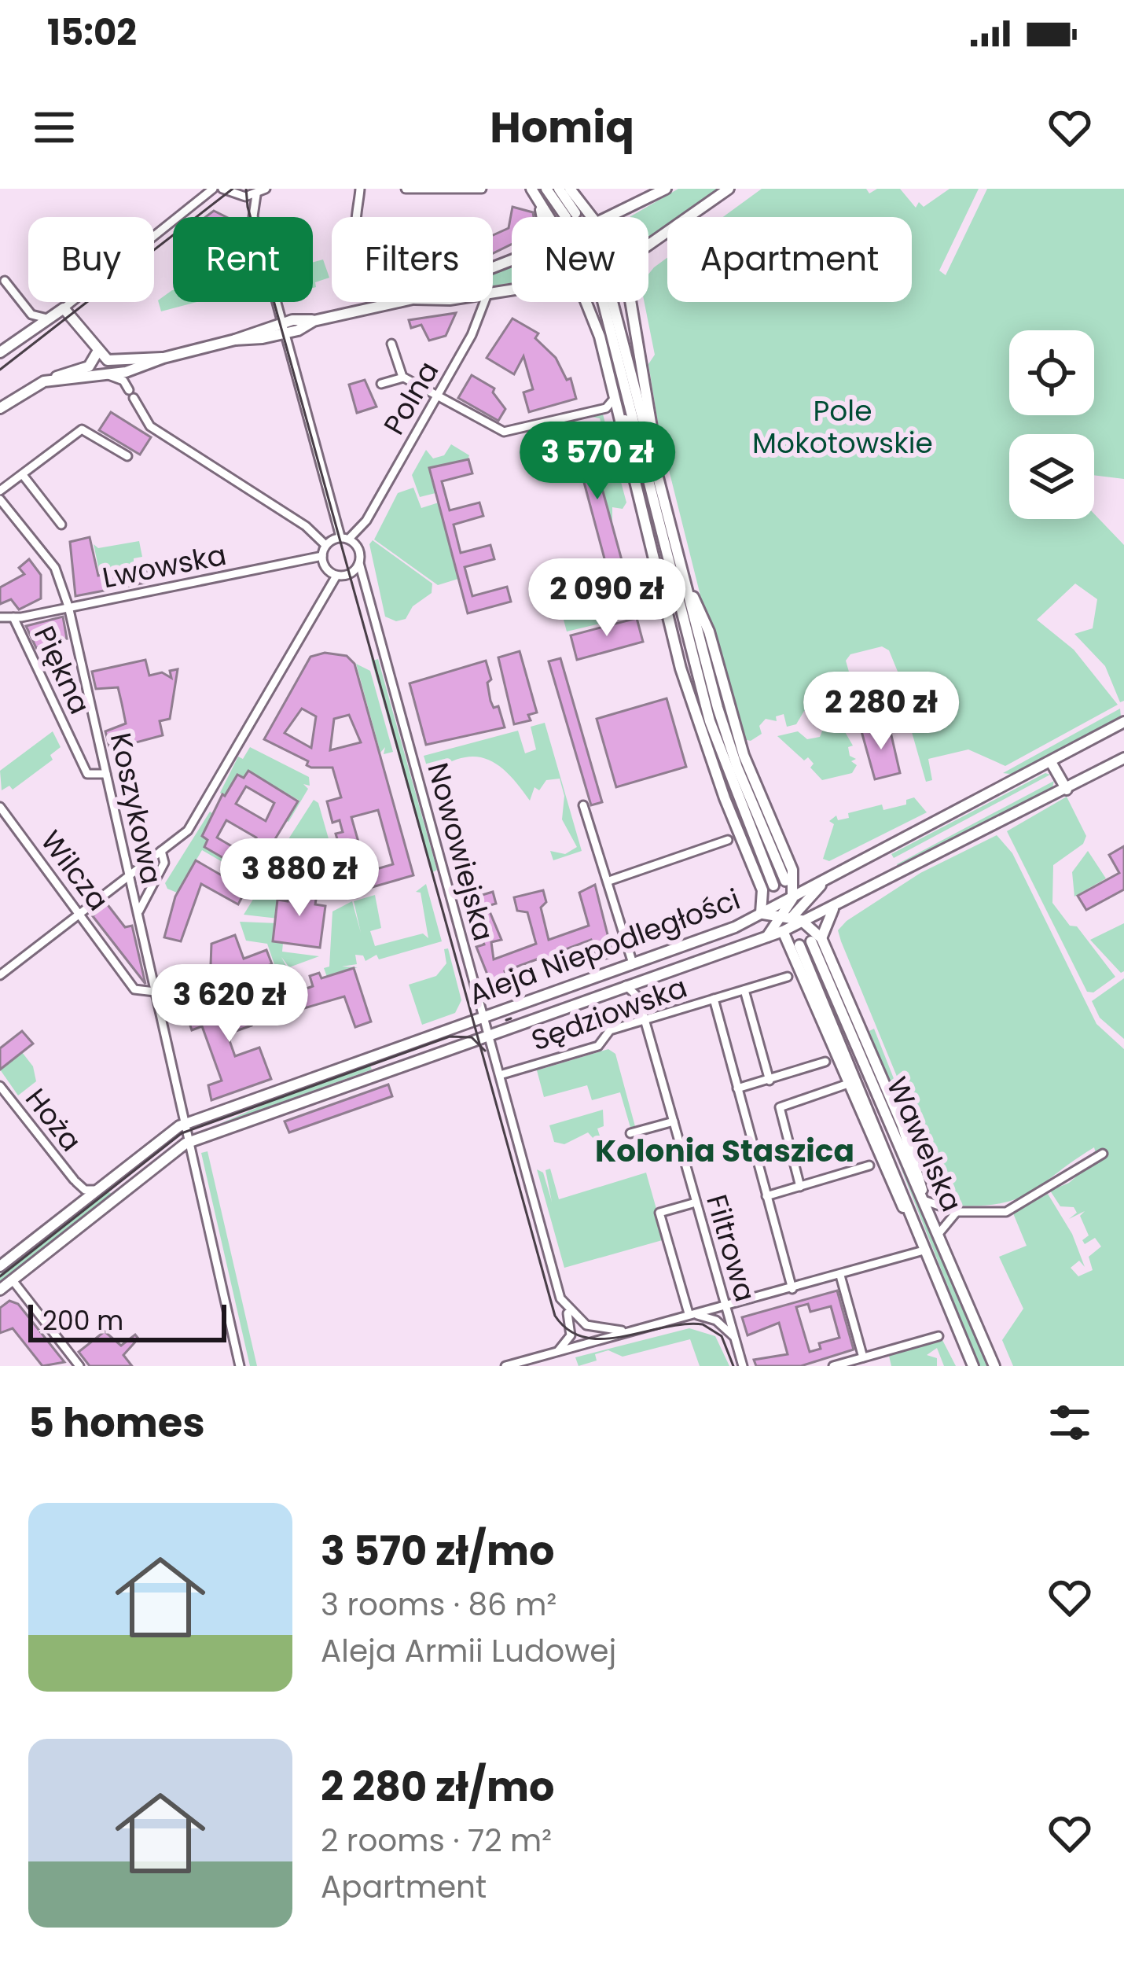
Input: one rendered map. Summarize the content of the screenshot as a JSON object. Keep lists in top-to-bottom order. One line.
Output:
{"streets":{"main road":["Aleja Niepodległości","Wawelska"],"street":["Polna","Lwowska","Piękna","Koszykowa","Nowowiejska","Wilcza","Sędziowska","Hoża","Filtrowa"]},"crossings":[["Polna","Lwowska"],["Polna","Nowowiejska"],["Lwowska","Piękna"],["Lwowska","Koszykowa"],["Lwowska","Nowowiejska"],["Piękna","Koszykowa"],["Koszykowa","Wilcza"],["Koszykowa","Aleja Niepodległości"],["Nowowiejska","Aleja Niepodległości"],["Nowowiejska","Sędziowska"],["Aleja Niepodległości","Hoża"],["Aleja Niepodległości","Filtrowa"],["Sędziowska","Filtrowa"]],"districts":["Kolonia Staszica"],"parks":["Pole Mokotowskie"],"scale_bar":"200 m","page":{"status":"15:02","header":"Homiq","chip":["Buy","Rent","Filters","New","Apartment"],"price":["3 570 zł","2 090 zł","2 280 zł","3 880 zł","3 620 zł"],"scale":"200 m","heading":"5 homes","list":[{"name":"3 570 zł/mo","note":"3 rooms · 86 m² · Aleja Armii Ludowej"},{"name":"2 280 zł/mo","note":"2 rooms · 72 m² · Apartment"}]}}
